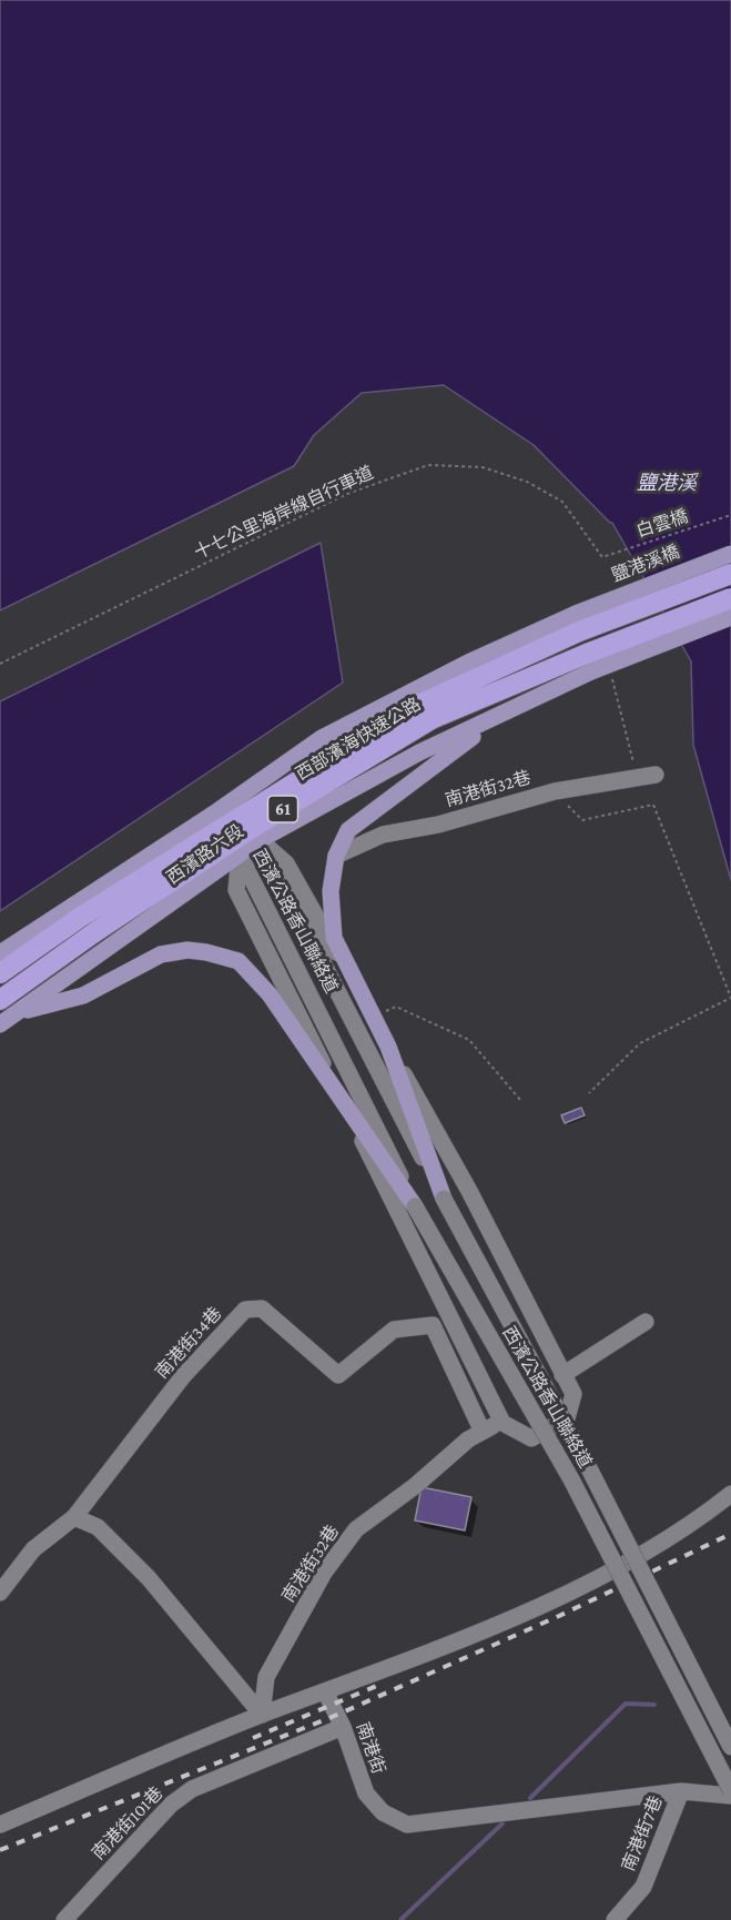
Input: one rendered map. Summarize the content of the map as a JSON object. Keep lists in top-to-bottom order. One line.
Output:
{"streets":{"highway":["西部濱海快速公路","61"],"main road":["鹽港溪橋","西濱路六段"],"street":["南港街32巷","西濱公路香山聯絡道","南港街34巷","南港街","南港街101巷","南港街7巷"],"path":["十七公里海岸線自行車道","白雲橋"]},"crossings":[["十七公里海岸線自行車道","白雲橋"],["鹽港溪橋","西部濱海快速公路"],["鹽港溪橋","61"],["鹽港溪橋","西濱路六段"],["西部濱海快速公路","61"],["西部濱海快速公路","西濱路六段"],["西部濱海快速公路","西濱公路香山聯絡道"],["南港街32巷","南港街34巷"],["61","西濱路六段"],["西濱路六段","西濱公路香山聯絡道"],["南港街","南港街101巷"],["南港街","南港街7巷"]],"water":["鹽港溪"]}
